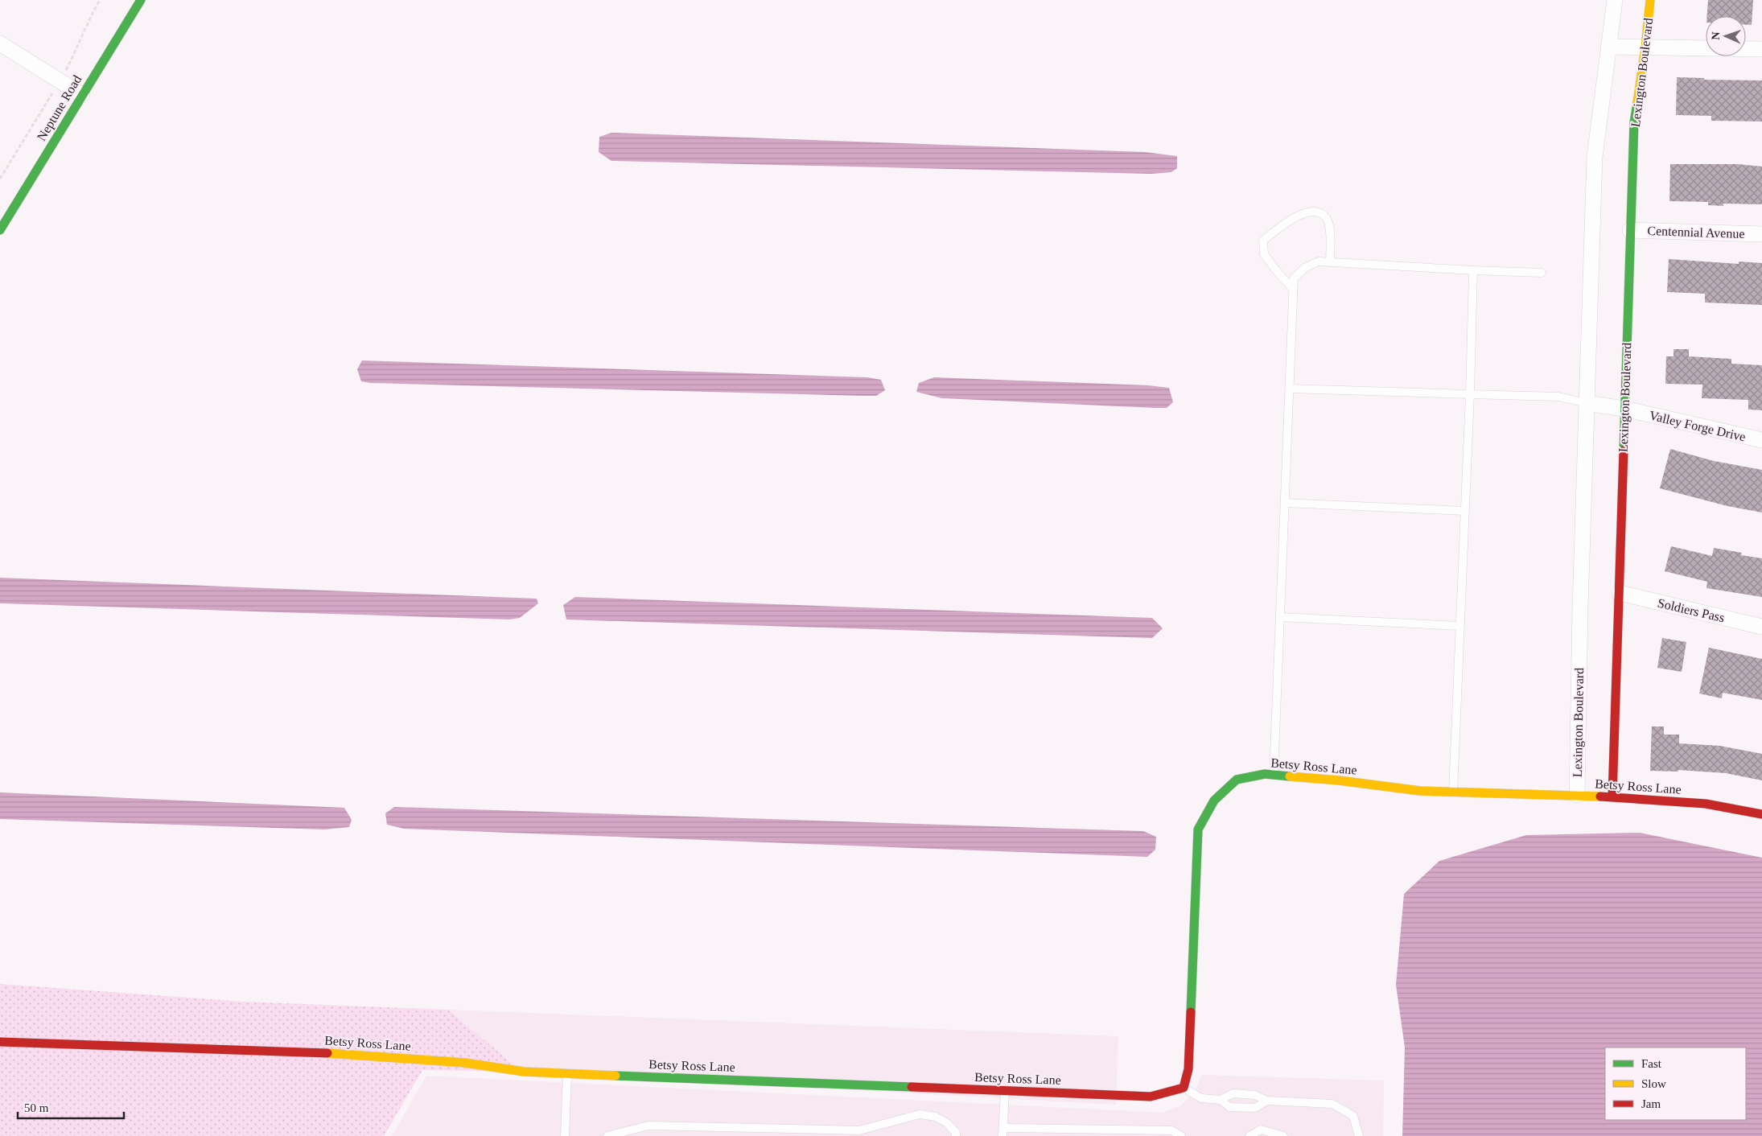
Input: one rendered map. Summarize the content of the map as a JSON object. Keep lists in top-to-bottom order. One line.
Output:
{"streets":{"street":["Lexington Boulevard","Neptune Road","Centennial Avenue","Valley Forge Drive","Soldiers Pass","Betsy Ross Lane"]},"crossings":[["Lexington Boulevard","Centennial Avenue"],["Lexington Boulevard","Valley Forge Drive"],["Lexington Boulevard","Soldiers Pass"],["Lexington Boulevard","Betsy Ross Lane"]],"legend":["Fast","Slow","Jam"],"scale_bar":"50 m","north":"left"}
